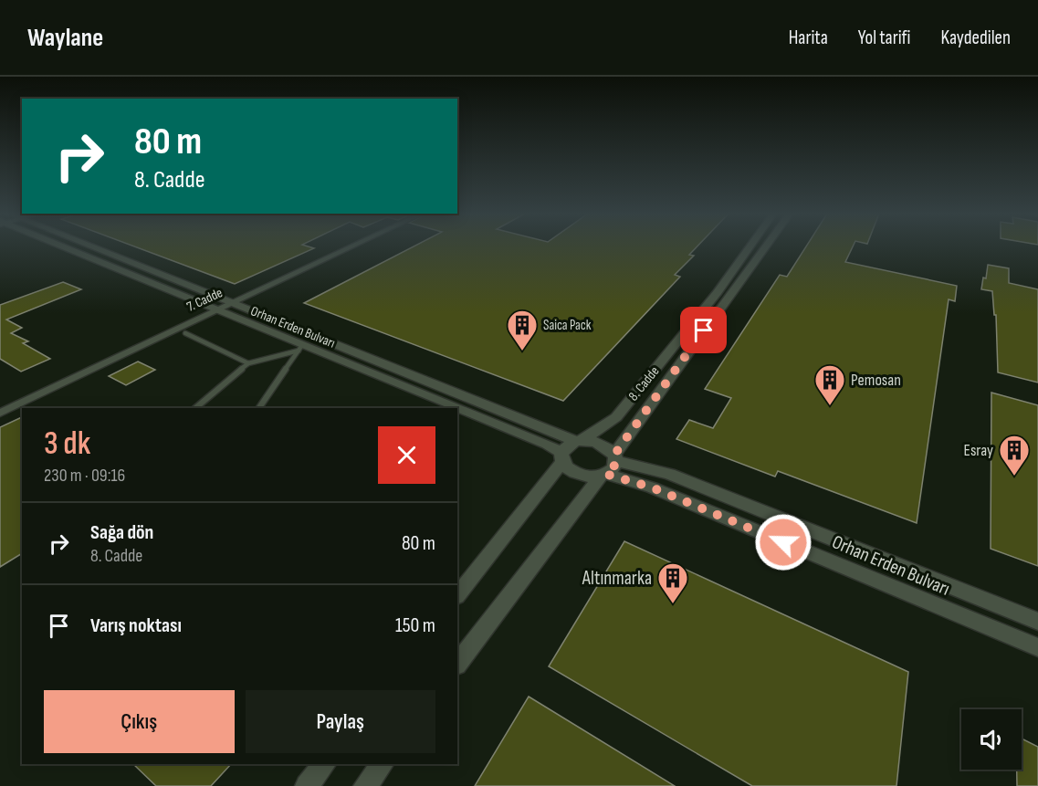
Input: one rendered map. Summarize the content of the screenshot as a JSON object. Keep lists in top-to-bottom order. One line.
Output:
{"streets":{"street":["7. Cadde","Orhan Erden Bulvarı","8. Cadde"]},"crossings":[["7. Cadde","Orhan Erden Bulvarı"],["Orhan Erden Bulvarı","8. Cadde"]],"places":{"building":["Saica Pack","Pemosan","Esray","Altınmarka"]},"page":{"header":"Waylane","nav":["Harita","Yol tarifi","Kaydedilen"],"turn":["80 m","8. Cadde"],"heading":["3 dk","230 m · 09:16"],"list":[{"name":"Sağa dön","note":"8. Cadde","value":"80 m"},{"name":"Varış noktası","value":"150 m"}],"buttons":["Çıkış","Paylaş"]}}
